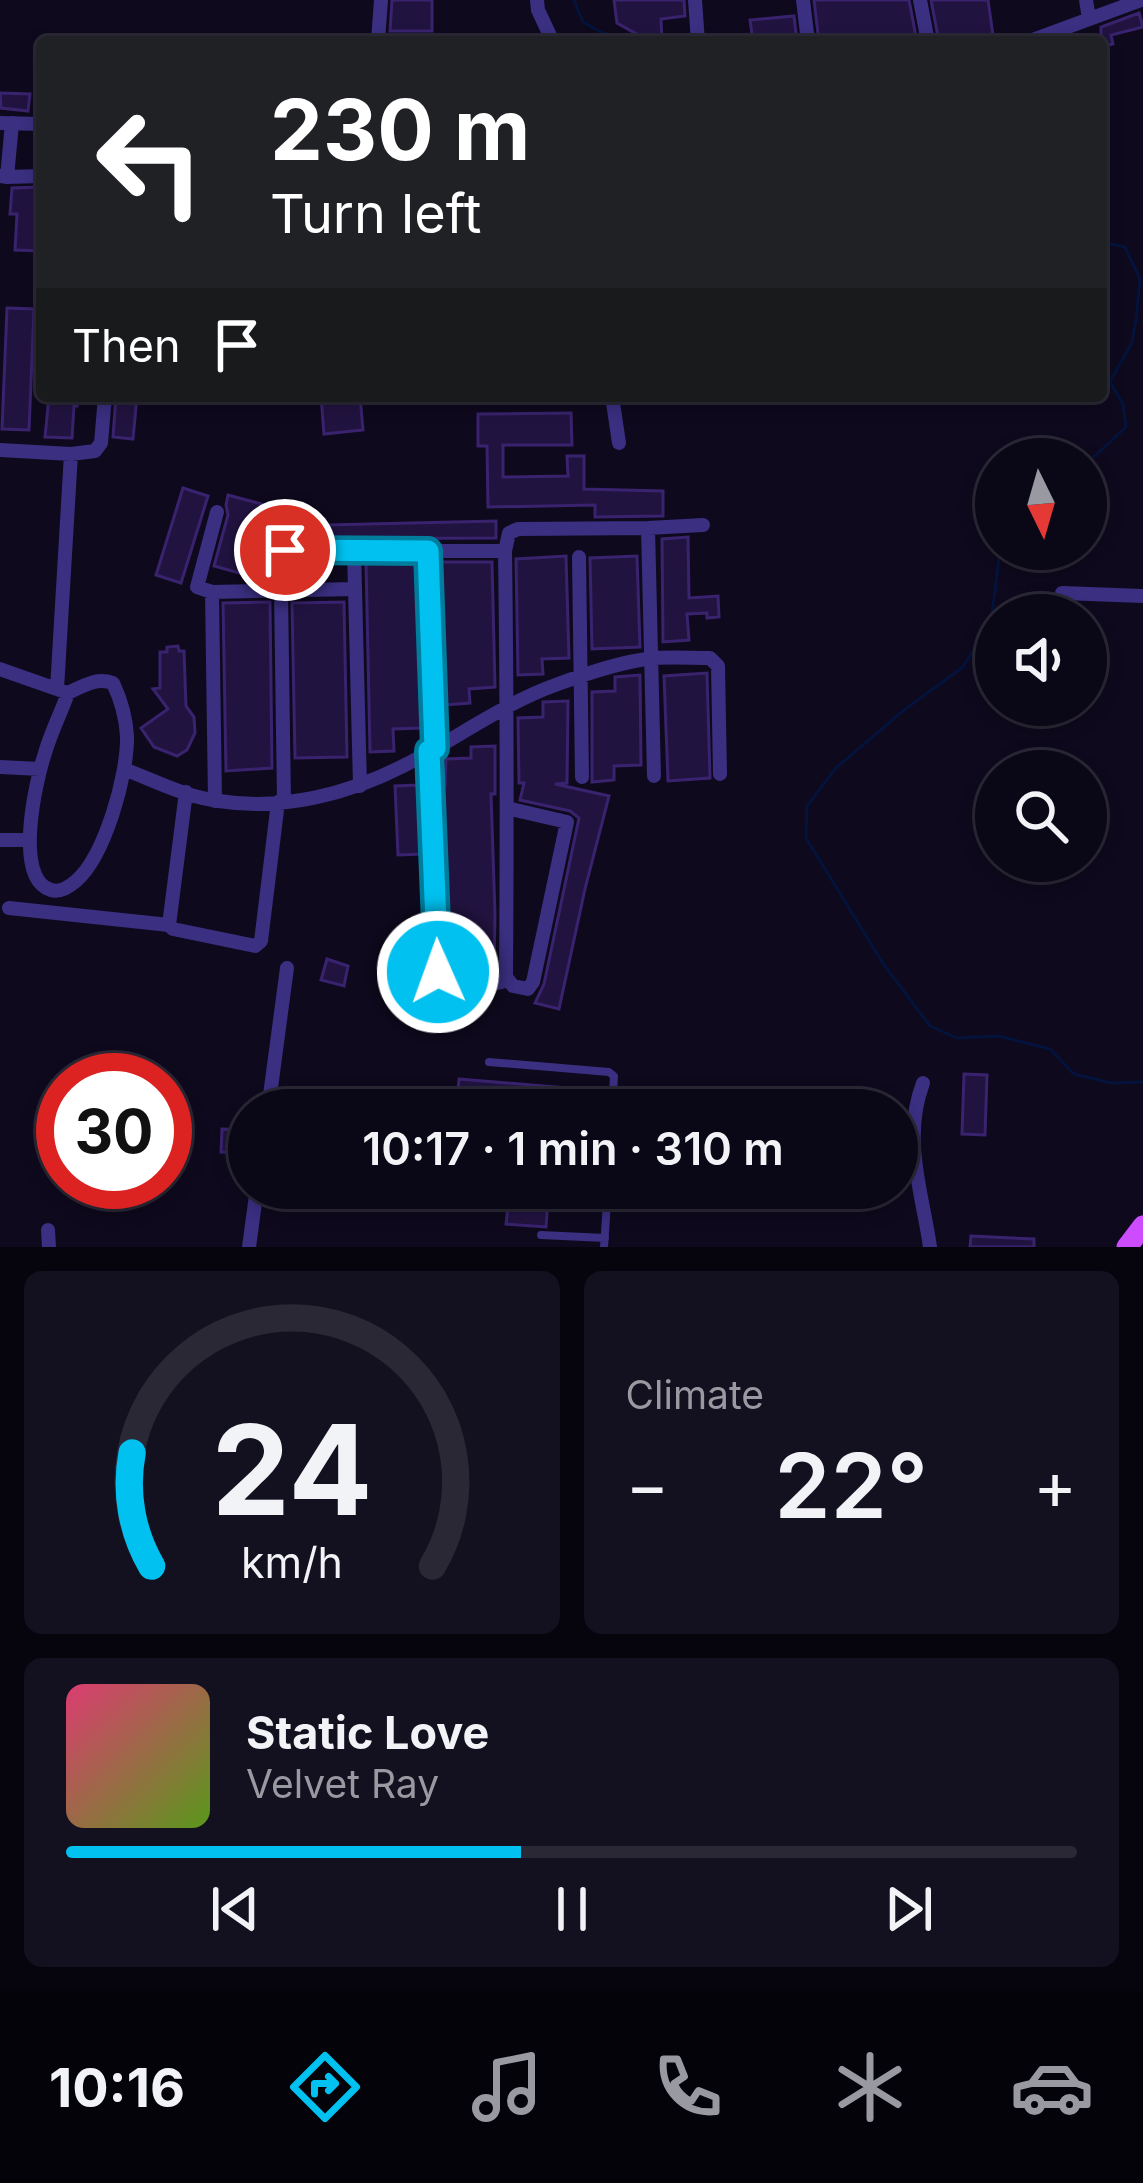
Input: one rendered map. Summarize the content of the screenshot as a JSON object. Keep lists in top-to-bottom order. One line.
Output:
{"north":"bottom","page":{"turn":["230 m","Turn left"],"then":"Then","limit":"30","trip":"10:17 · 1 min · 310 m","tile":"Climate","heat":["−","22°","+"],"song":["Static Love","Velvet Ray"],"tabs":"10:16","gauge":["24","km/h"]}}
